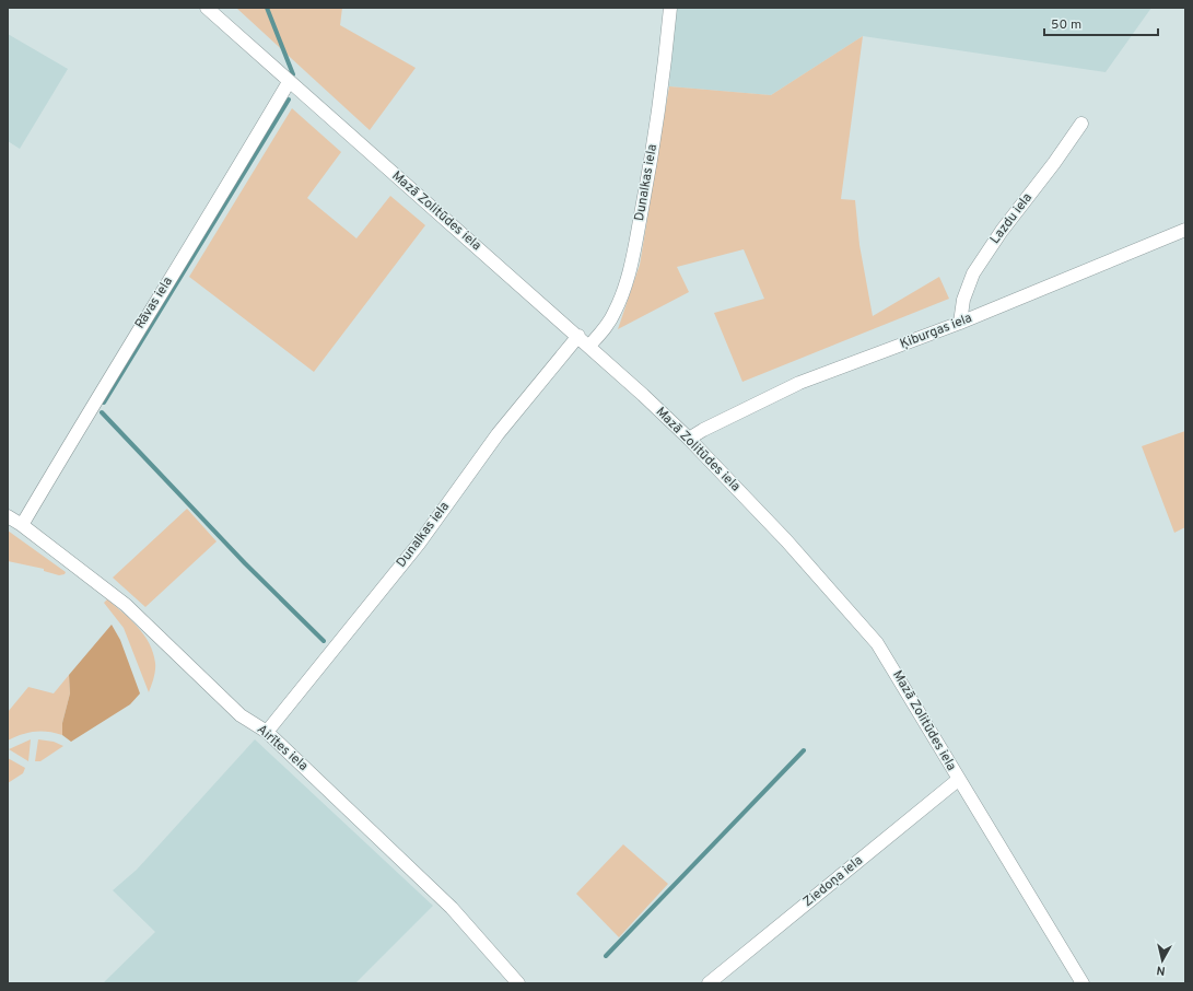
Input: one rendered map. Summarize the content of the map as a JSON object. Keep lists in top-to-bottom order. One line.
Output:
{"streets":{"street":["Dunalkas iela","Mazā Zolitūdes iela","Lazdu iela","Rāvas iela","Ķiburgas iela","Airītes iela","Ziedoņa iela"]},"crossings":[["Dunalkas iela","Mazā Zolitūdes iela"],["Dunalkas iela","Airītes iela"],["Mazā Zolitūdes iela","Rāvas iela"],["Mazā Zolitūdes iela","Ķiburgas iela"],["Mazā Zolitūdes iela","Ziedoņa iela"],["Lazdu iela","Ķiburgas iela"],["Rāvas iela","Airītes iela"]],"scale_bar":"50 m","north":"bottom"}
